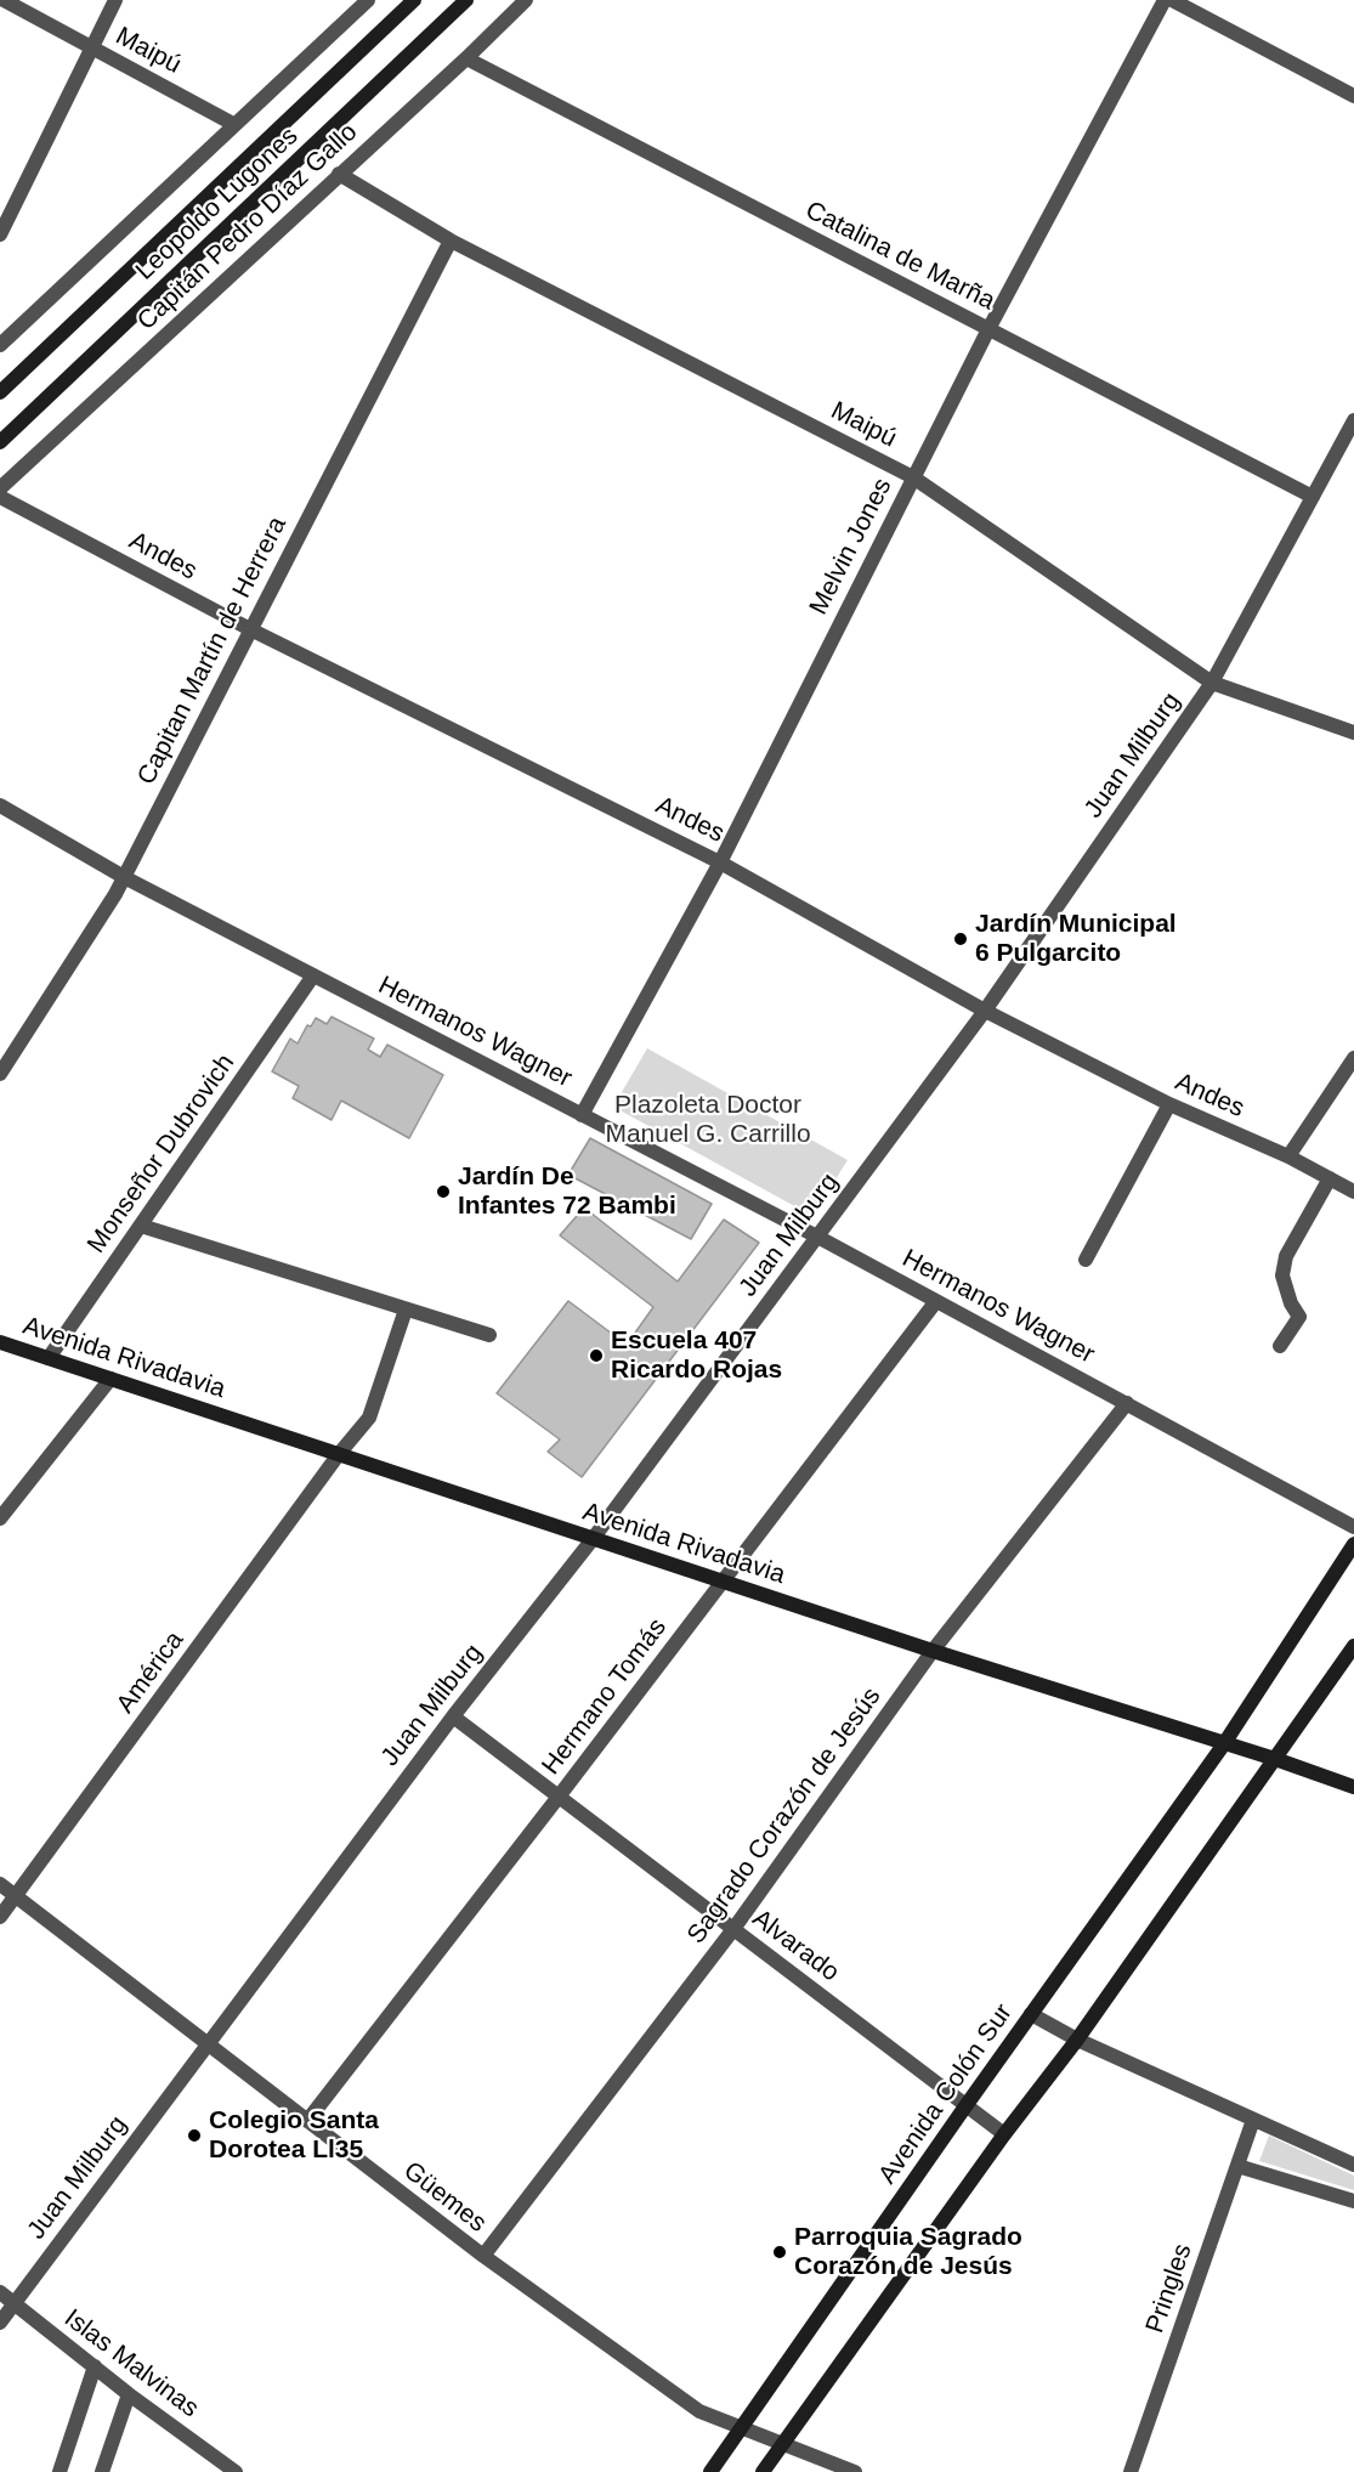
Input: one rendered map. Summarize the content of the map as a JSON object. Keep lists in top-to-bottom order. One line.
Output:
{"streets":{"main road":["Leopoldo Lugones","Avenida Rivadavia","Avenida Colón Sur"],"street":["Maipú","Capitán Pedro Díaz Gallo","Catalina de Marña","Melvin Jones","Andes","Capitan Martín de Herrera","Juan Milburg","Hermanos Wagner","Monseñor Dubrovich","América","Hermano Tomás","Sagrado Corazón de Jesús","Alvarado","Güemes","Pringles","Islas Malvinas"]},"crossings":[["Maipú","Capitán Pedro Díaz Gallo"],["Maipú","Melvin Jones"],["Maipú","Capitan Martín de Herrera"],["Maipú","Juan Milburg"],["Capitán Pedro Díaz Gallo","Catalina de Marña"],["Catalina de Marña","Melvin Jones"],["Catalina de Marña","Juan Milburg"],["Melvin Jones","Andes"],["Melvin Jones","Hermanos Wagner"],["Andes","Capitan Martín de Herrera"],["Andes","Juan Milburg"],["Capitan Martín de Herrera","Hermanos Wagner"],["Juan Milburg","Hermanos Wagner"],["Juan Milburg","Avenida Rivadavia"],["Juan Milburg","Alvarado"],["Juan Milburg","Güemes"],["Juan Milburg","Islas Malvinas"],["Hermanos Wagner","Monseñor Dubrovich"],["Hermanos Wagner","Hermano Tomás"],["Hermanos Wagner","Sagrado Corazón de Jesús"],["Monseñor Dubrovich","Avenida Rivadavia"],["Avenida Rivadavia","América"],["Avenida Rivadavia","Hermano Tomás"],["Avenida Rivadavia","Sagrado Corazón de Jesús"],["Avenida Rivadavia","Avenida Colón Sur"],["América","Güemes"],["Hermano Tomás","Alvarado"],["Hermano Tomás","Güemes"],["Sagrado Corazón de Jesús","Alvarado"],["Sagrado Corazón de Jesús","Güemes"],["Alvarado","Avenida Colón Sur"],["Avenida Colón Sur","Güemes"]],"parks":["Plazoleta Doctor Manuel G. Carrillo"],"places":["Jardín Municipal 6 Pulgarcito","Jardín De Infantes 72 Bambi","Escuela 407 Ricardo Rojas","Colegio Santa Dorotea Ll35","Parroquia Sagrado Corazón de Jesús"]}
